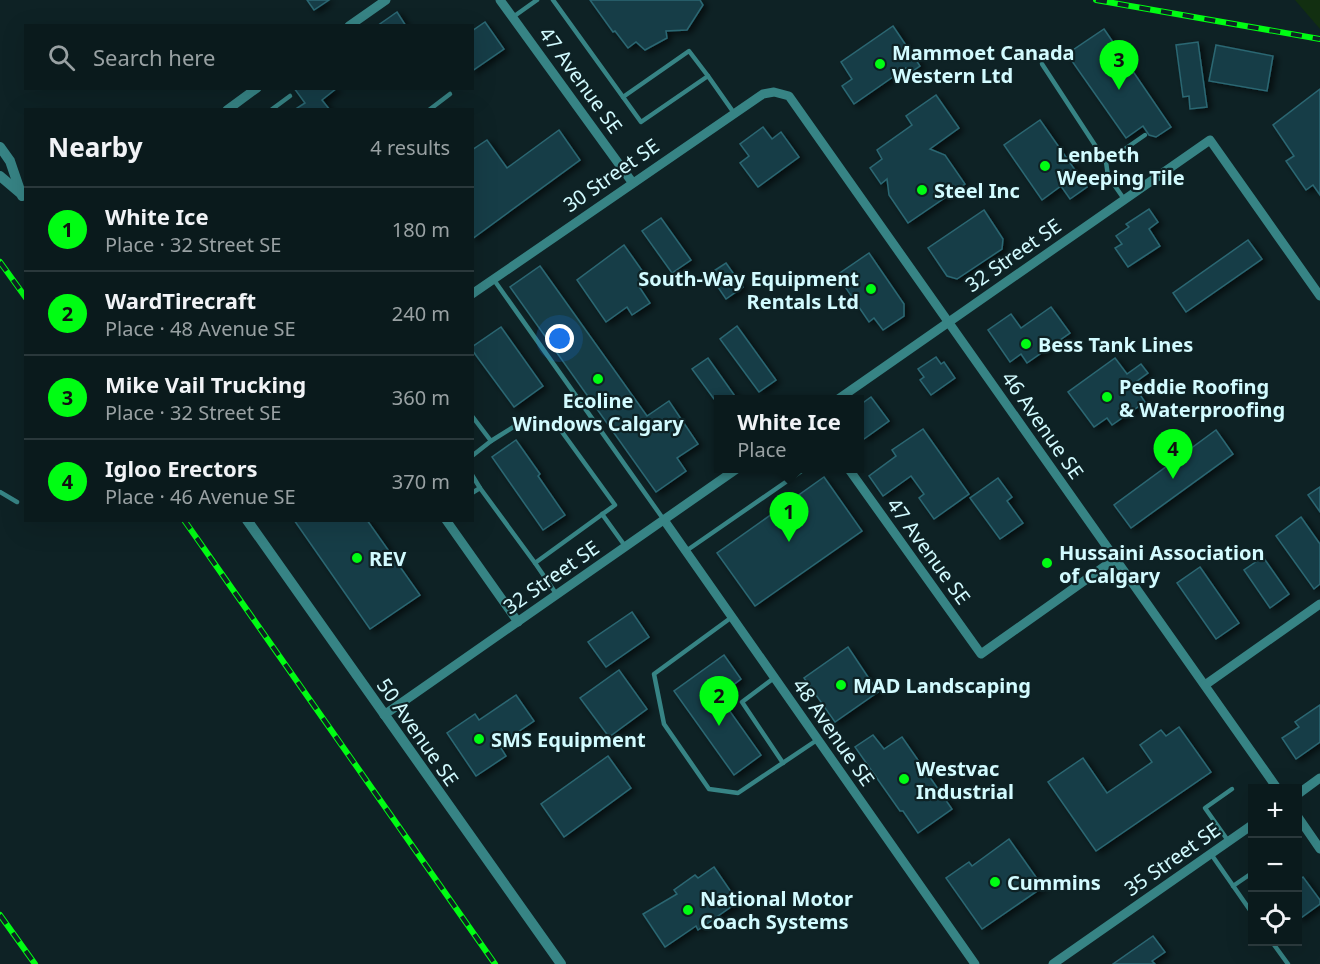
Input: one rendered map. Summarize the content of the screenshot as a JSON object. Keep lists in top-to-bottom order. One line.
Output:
{"streets":{"street":["47 Avenue SE","30 Street SE","32 Street SE","46 Avenue SE","50 Avenue SE","48 Avenue SE","35 Street SE"]},"crossings":[["47 Avenue SE","30 Street SE"],["47 Avenue SE","46 Avenue SE"],["30 Street SE","46 Avenue SE"],["32 Street SE","46 Avenue SE"],["32 Street SE","50 Avenue SE"],["32 Street SE","48 Avenue SE"]],"places":["Mammoet Canada Western Ltd","Lenbeth Weeping Tile","Steel Inc","South-Way Equipment Rentals Ltd","Bess Tank Lines","Ecoline Windows Calgary","Peddie Roofing & Waterproofing","REV","Hussaini Association of Calgary","MAD Landscaping","SMS Equipment","Westvac Industrial","Cummins","National Motor Coach Systems"],"page":{"search":"Search here","pins":["3","4","1","2"],"heading":["Nearby","4 results"],"list":[{"mark":"1","name":"White Ice","note":"Place · 32 Street SE","value":"180 m"},{"mark":"2","name":"WardTirecraft","note":"Place · 48 Avenue SE","value":"240 m"},{"mark":"3","name":"Mike Vail Trucking","note":"Place · 32 Street SE","value":"360 m"},{"mark":"4","name":"Igloo Erectors","note":"Place · 46 Avenue SE","value":"370 m"}],"popup":["White Ice","Place"],"map_buttons":["+","−"]}}
